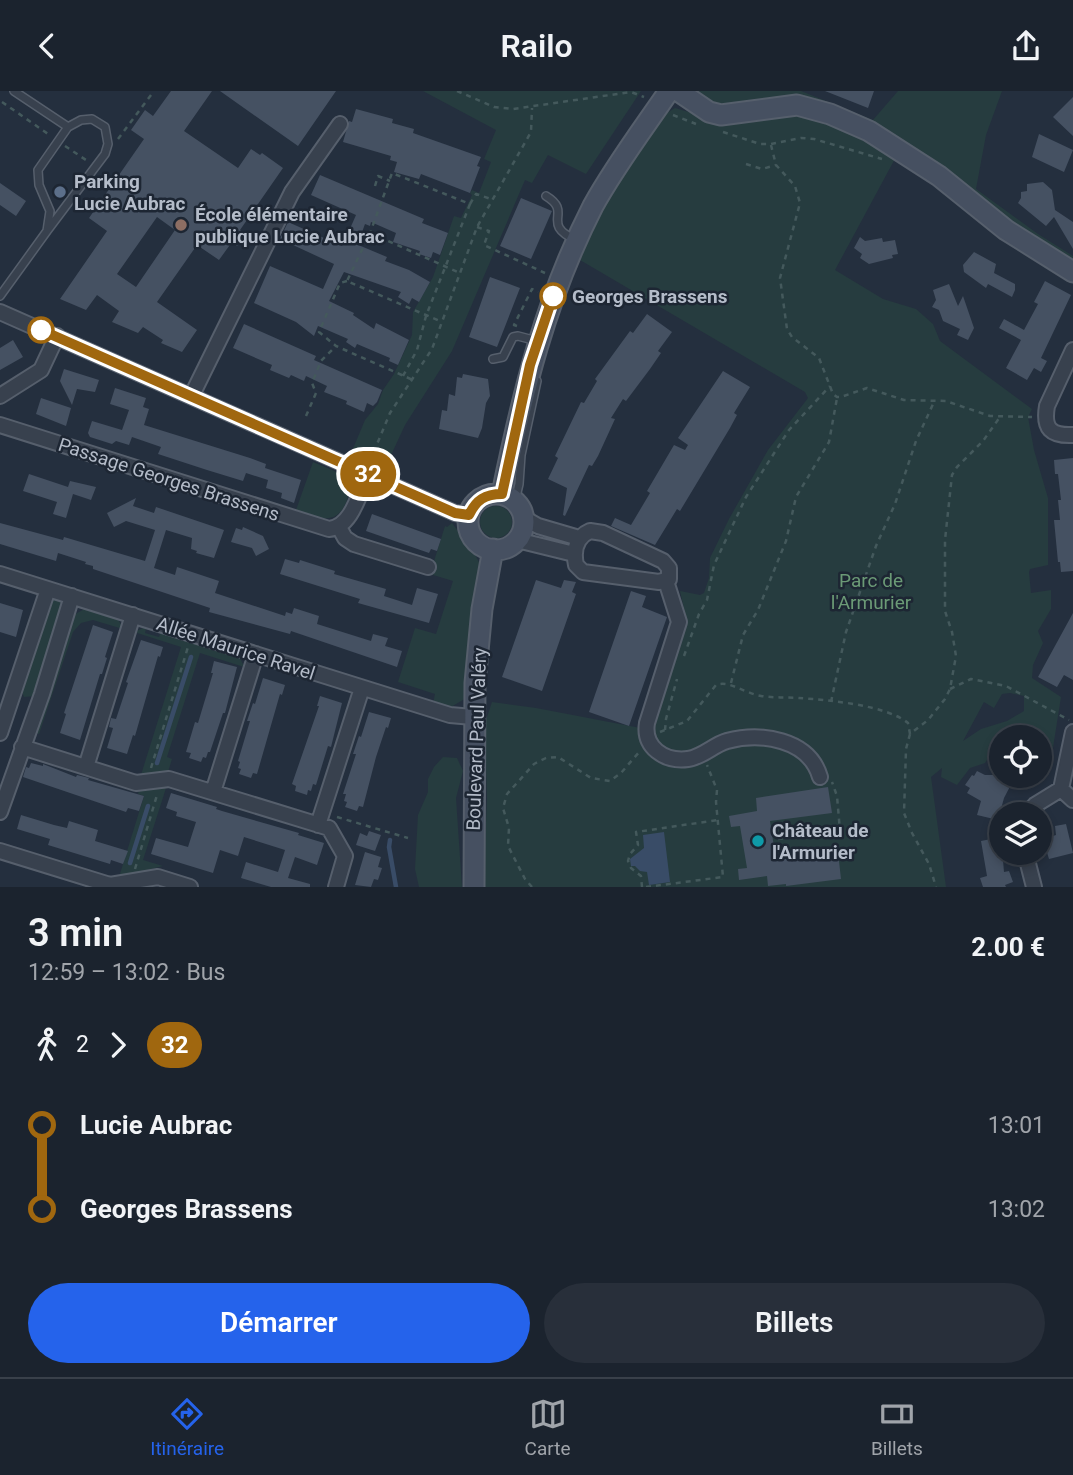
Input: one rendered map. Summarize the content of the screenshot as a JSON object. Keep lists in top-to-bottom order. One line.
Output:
{"streets":{"street":["Passage Georges Brassens","Allée Maurice Ravel","Boulevard Paul Valéry"]},"crossings":[["Allée Maurice Ravel","Boulevard Paul Valéry"]],"parks":["Parc de l'Armurier"],"places":["Parking Lucie Aubrac","École élémentaire publique Lucie Aubrac","Georges Brassens","Château de l'Armurier"],"lines":["bus line 32"],"page":{"header":"Railo","on_map":"32","heading":["3 min","12:59 – 13:02 · Bus","2.00 €"],"legs":["2","32"],"list":[{"name":"Lucie Aubrac","value":"13:01"},{"name":"Georges Brassens","value":"13:02"}],"buttons":["Démarrer","Billets"],"tabs":["Itinéraire","Carte","Billets"]}}
